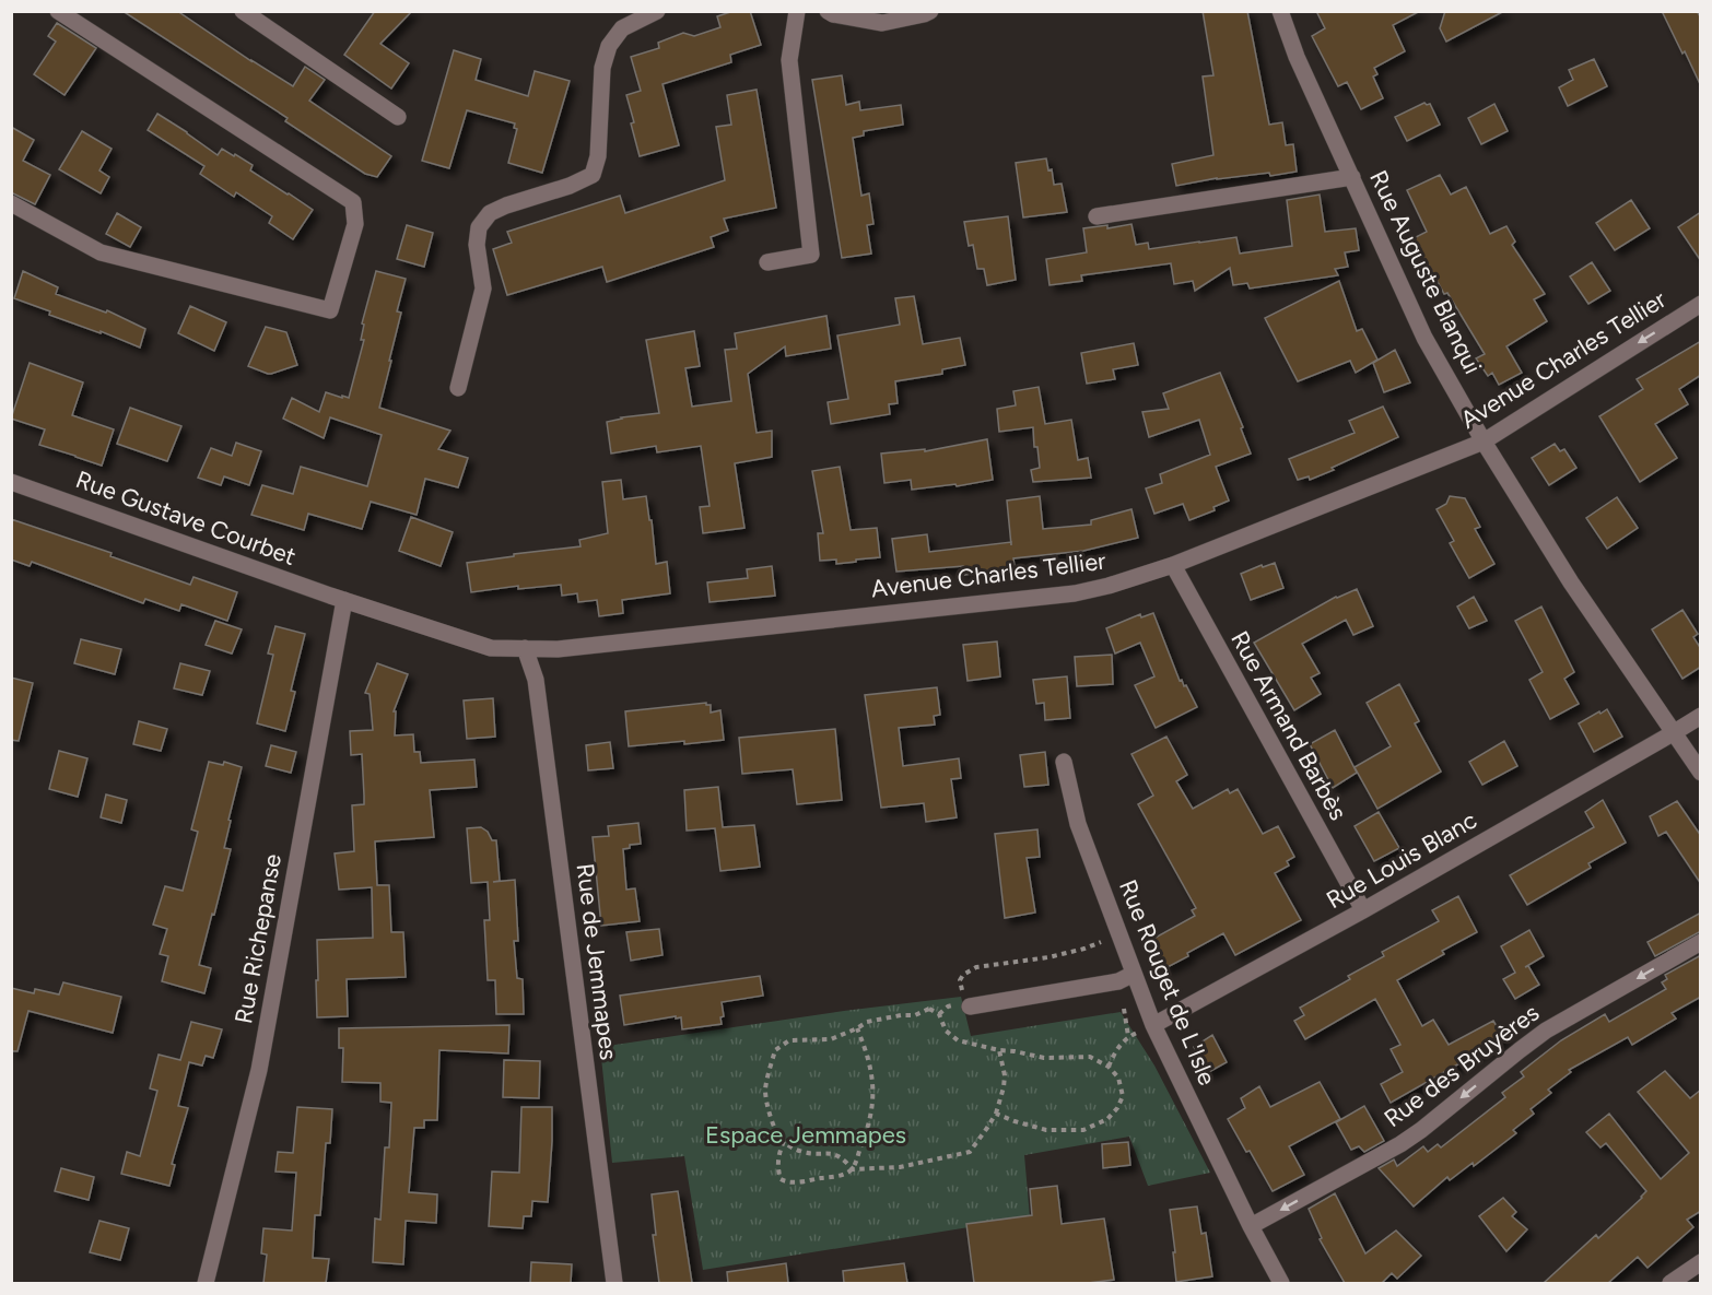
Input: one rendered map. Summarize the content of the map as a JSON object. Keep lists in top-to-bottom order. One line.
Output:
{"streets":{"street":["Rue Auguste Blanqui","Avenue Charles Tellier","Rue Gustave Courbet","Rue Armand Barbès","Rue Louis Blanc","Rue Richepanse","Rue de Jemmapes","Rue Rouget de L'Isle","Rue des Bruyères"]},"crossings":[["Rue Auguste Blanqui","Avenue Charles Tellier"],["Rue Auguste Blanqui","Rue Louis Blanc"],["Avenue Charles Tellier","Rue Gustave Courbet"],["Avenue Charles Tellier","Rue Armand Barbès"],["Avenue Charles Tellier","Rue Richepanse"],["Avenue Charles Tellier","Rue de Jemmapes"],["Rue Gustave Courbet","Rue Richepanse"],["Rue Armand Barbès","Rue Louis Blanc"],["Rue Louis Blanc","Rue Rouget de L'Isle"],["Rue Rouget de L'Isle","Rue des Bruyères"]],"one_way":["Rue des Bruyères"],"parks":["Espace Jemmapes"]}
